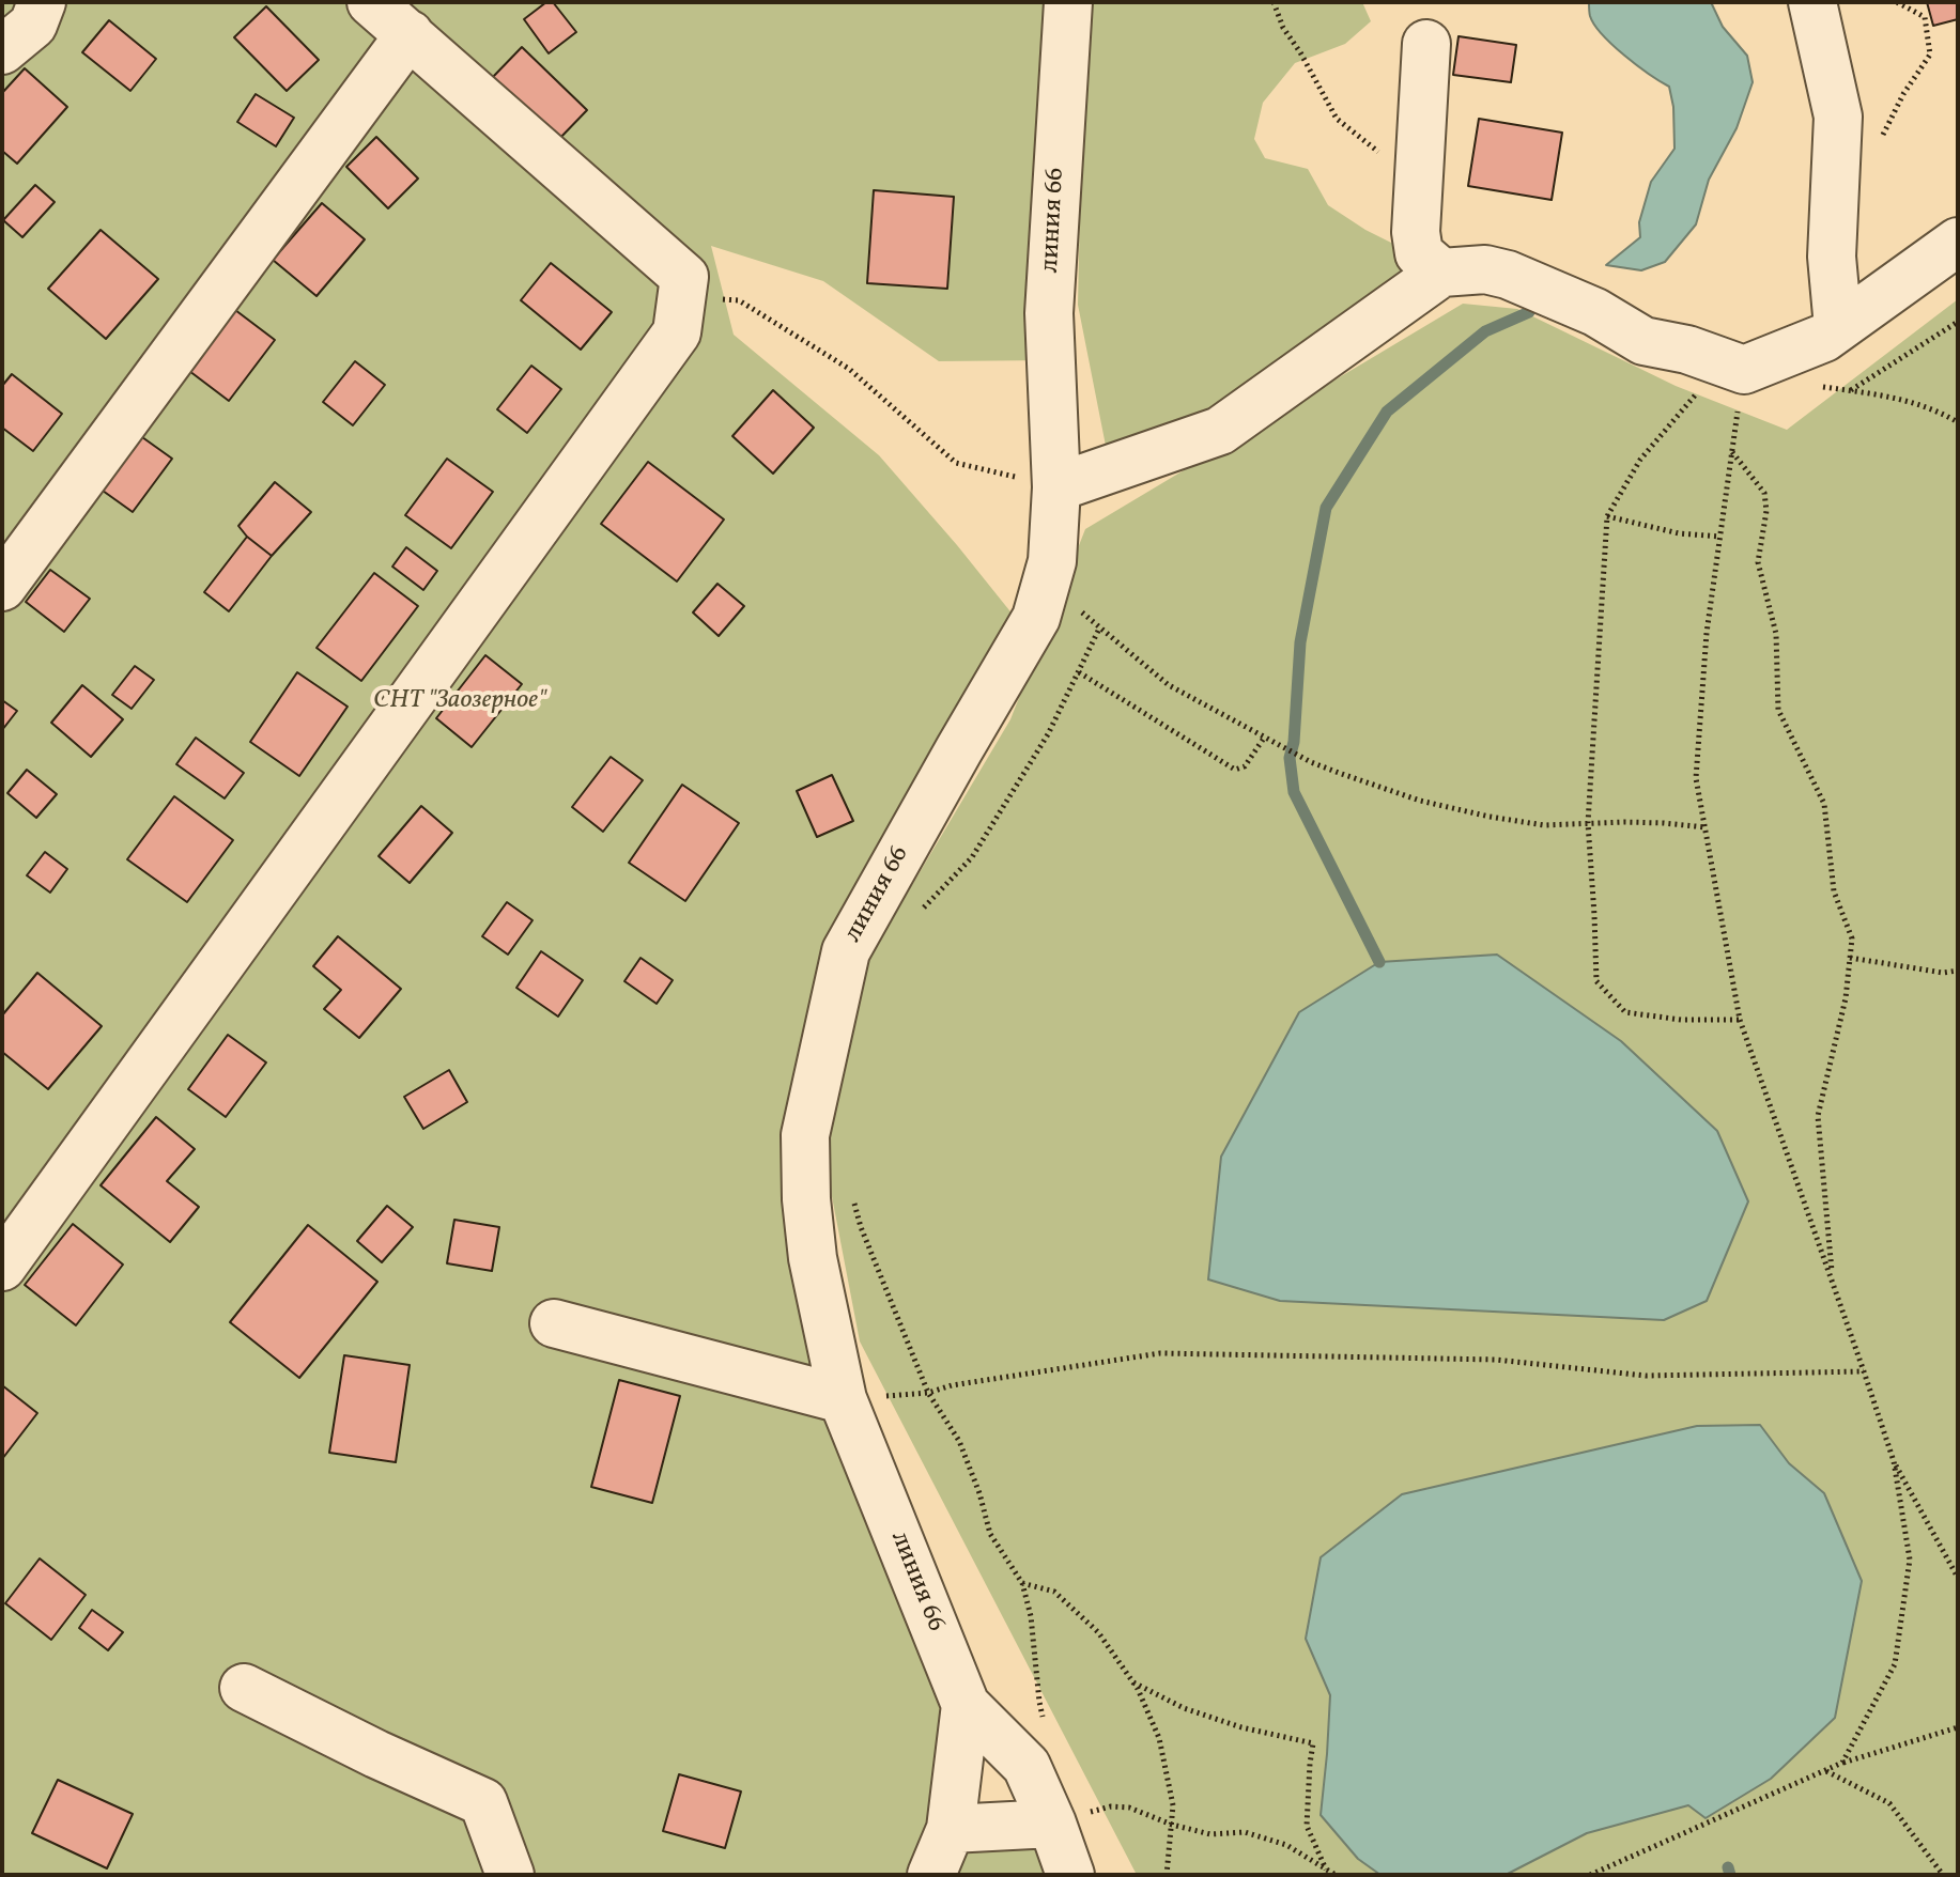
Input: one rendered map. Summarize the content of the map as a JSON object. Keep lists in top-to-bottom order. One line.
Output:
{"streets":{"street":["линия 66"]},"parks":["СНТ \"Заозерное\""]}
